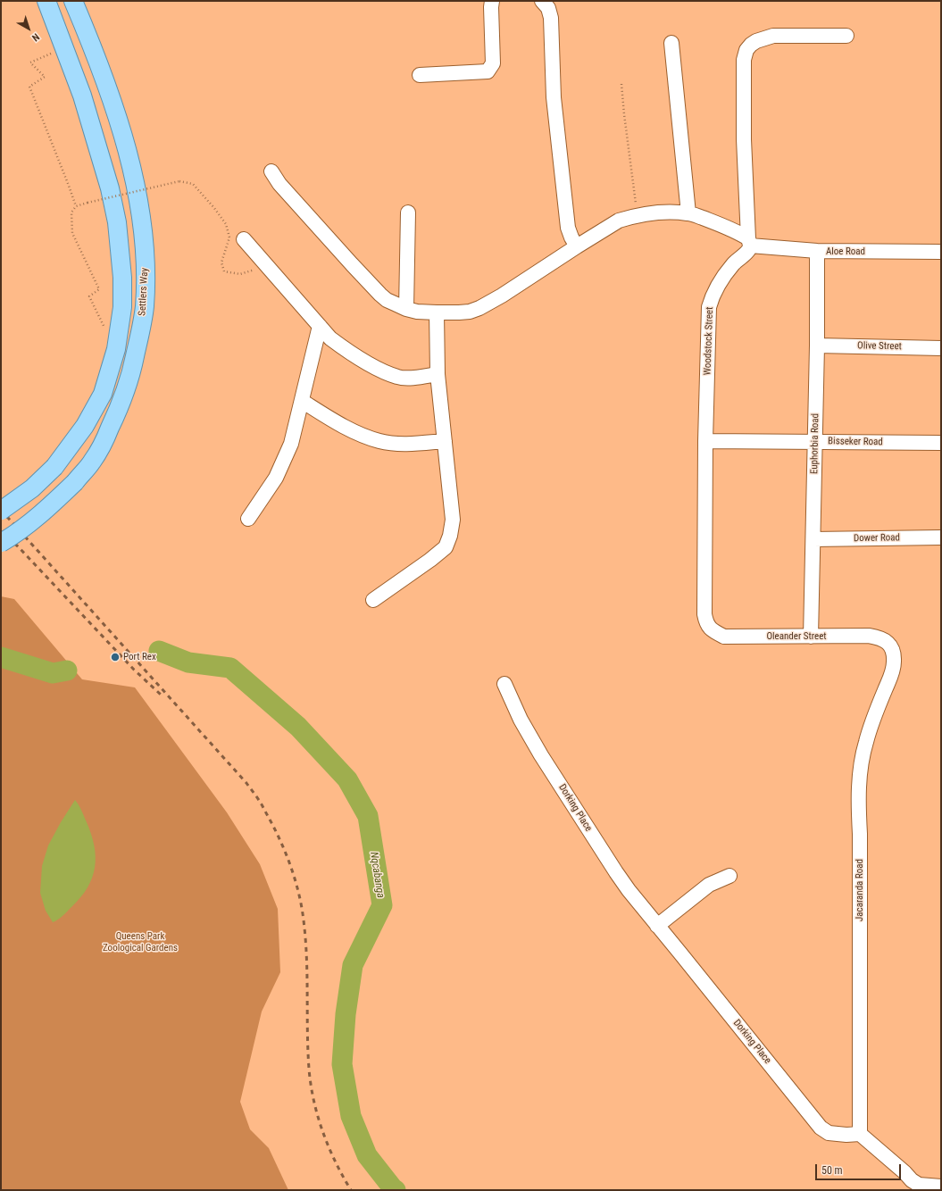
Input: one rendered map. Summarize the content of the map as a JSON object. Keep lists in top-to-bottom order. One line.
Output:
{"streets":{"main road":["Settlers Way"],"street":["Aloe Road","Woodstock Street","Olive Street","Bisseker Road","Euphorbia Road","Dower Road","Oleander Street","Dorking Place","Jacaranda Road"]},"crossings":[["Aloe Road","Woodstock Street"],["Aloe Road","Euphorbia Road"],["Woodstock Street","Bisseker Road"],["Woodstock Street","Oleander Street"],["Olive Street","Euphorbia Road"],["Bisseker Road","Euphorbia Road"],["Euphorbia Road","Dower Road"],["Euphorbia Road","Oleander Street"],["Oleander Street","Jacaranda Road"],["Dorking Place","Jacaranda Road"]],"water":["Nqcabanga"],"parks":["Queens Park Zoological Gardens"],"places":["Port Rex"],"scale_bar":"50 m","north":"bottom right"}
